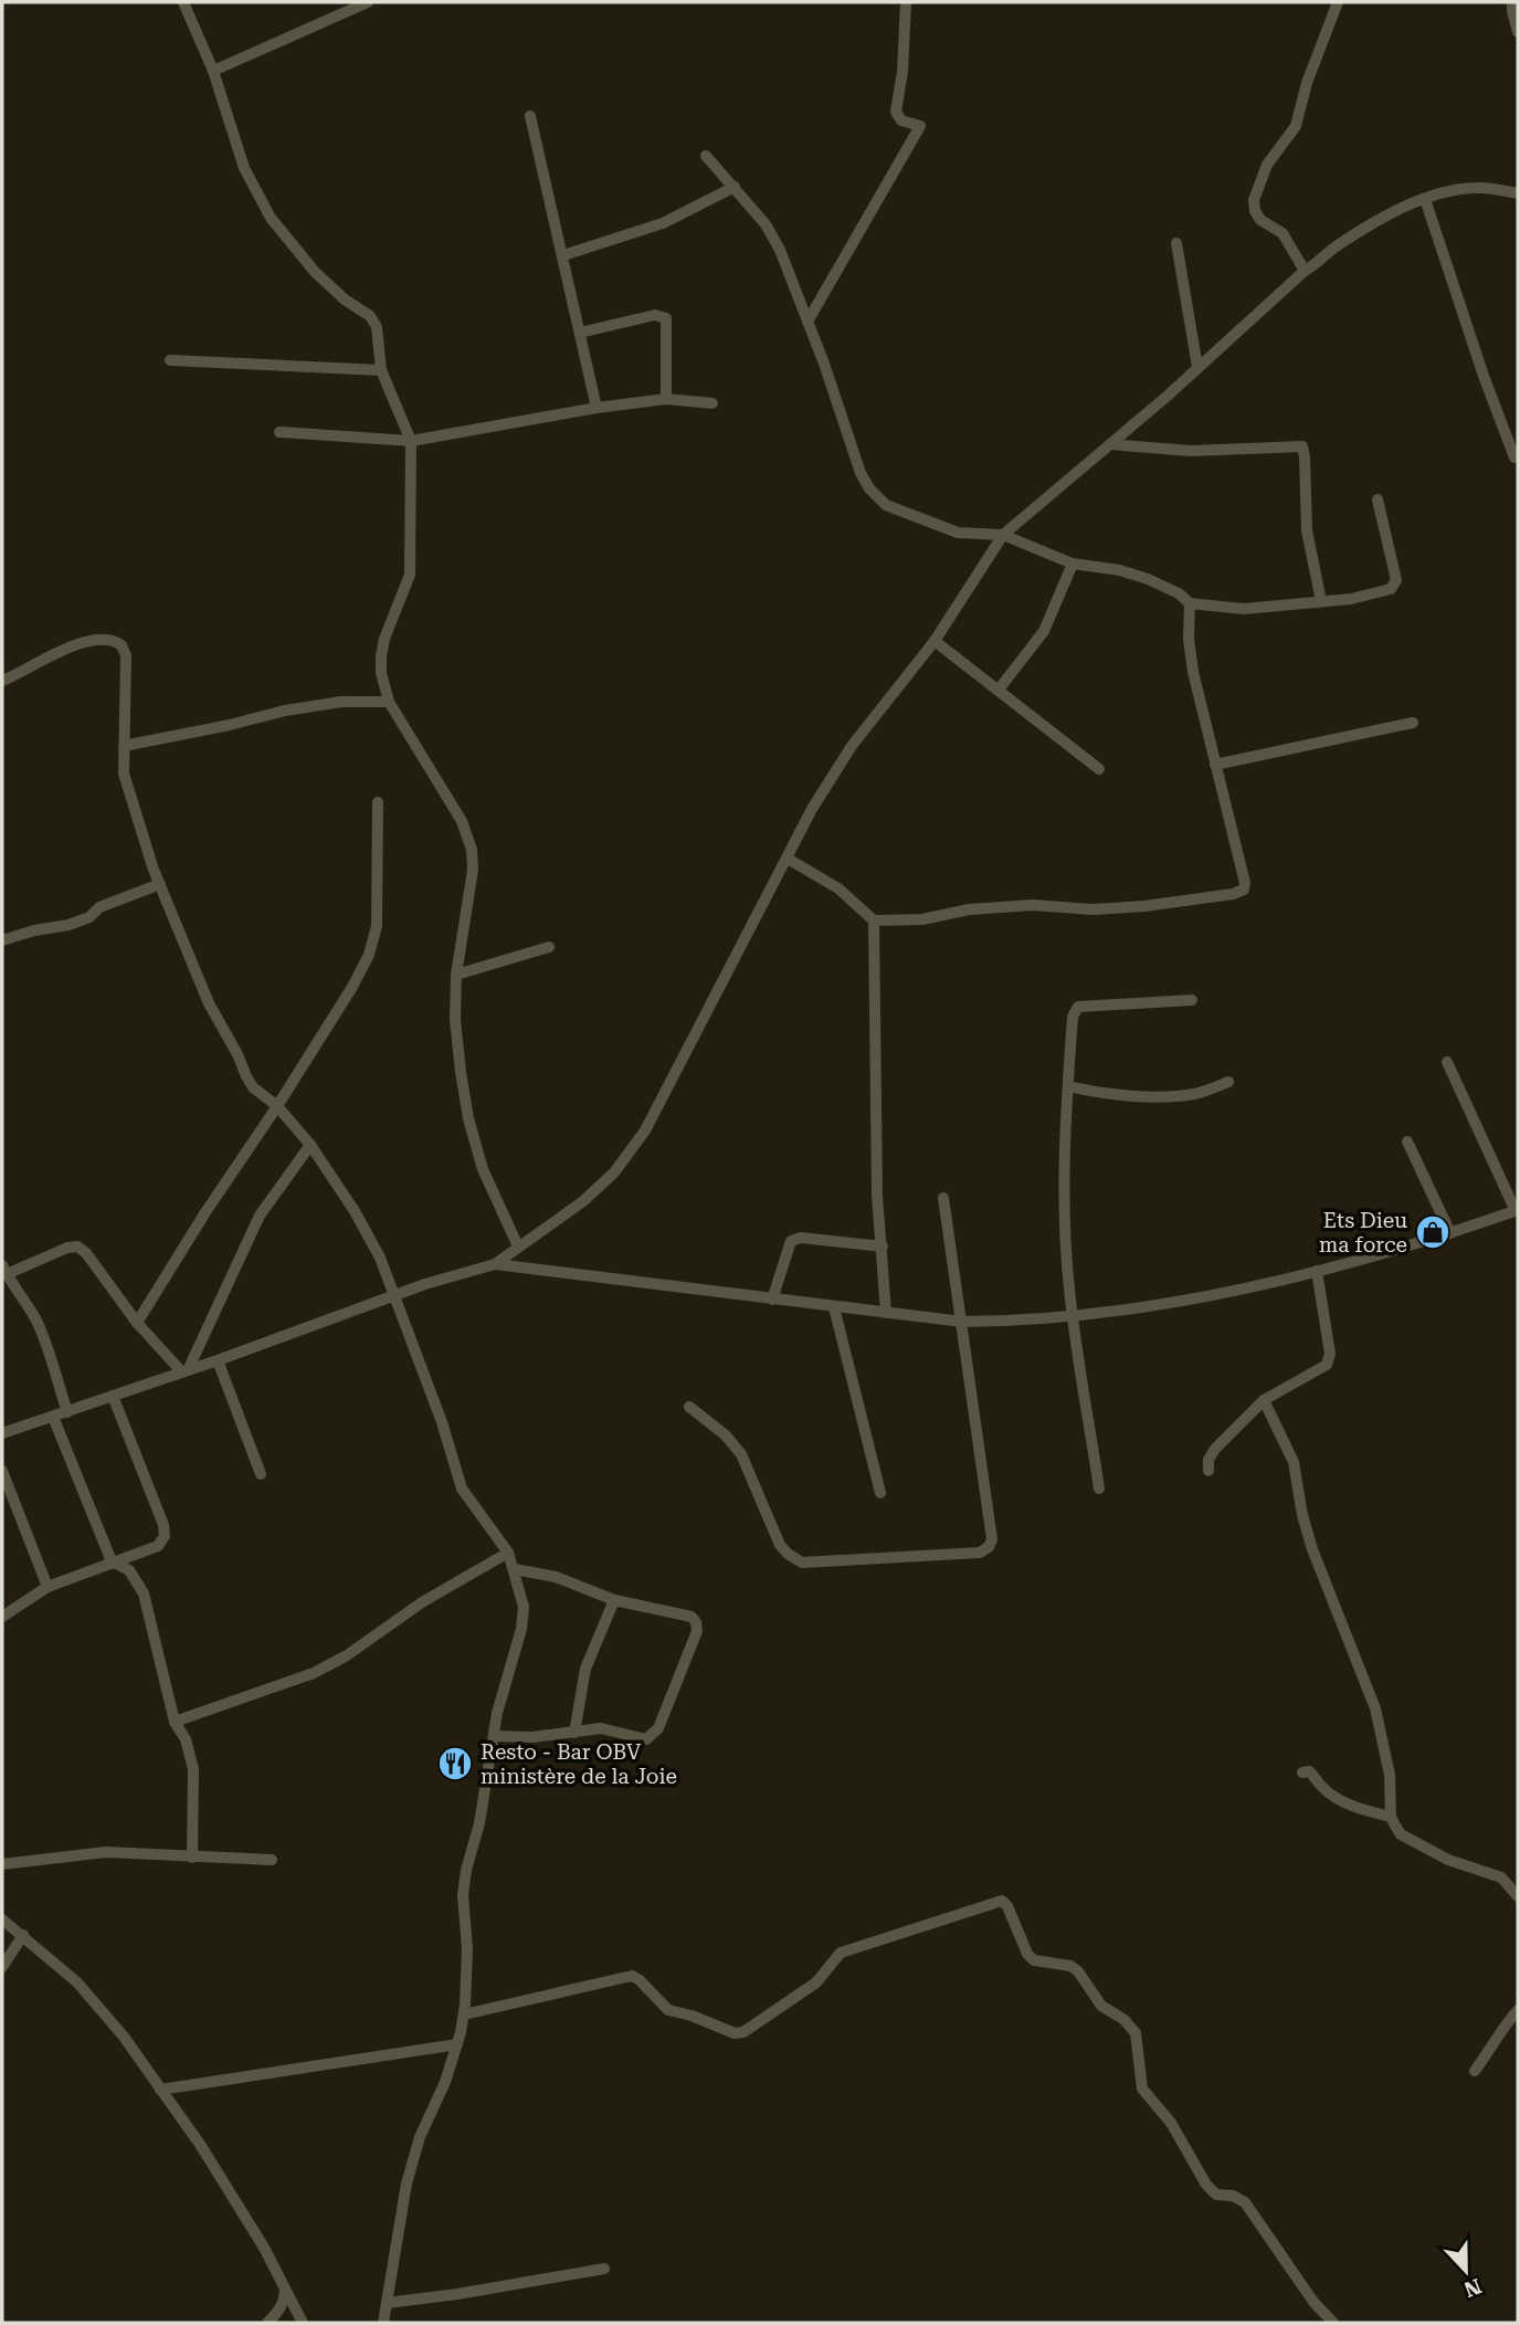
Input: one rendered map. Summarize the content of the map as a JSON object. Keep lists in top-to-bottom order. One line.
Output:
{"places":{"shop":["Ets Dieu ma force"],"restaurant":["Resto - Bar OBV ministère de la Joie"]},"north":"bottom"}
